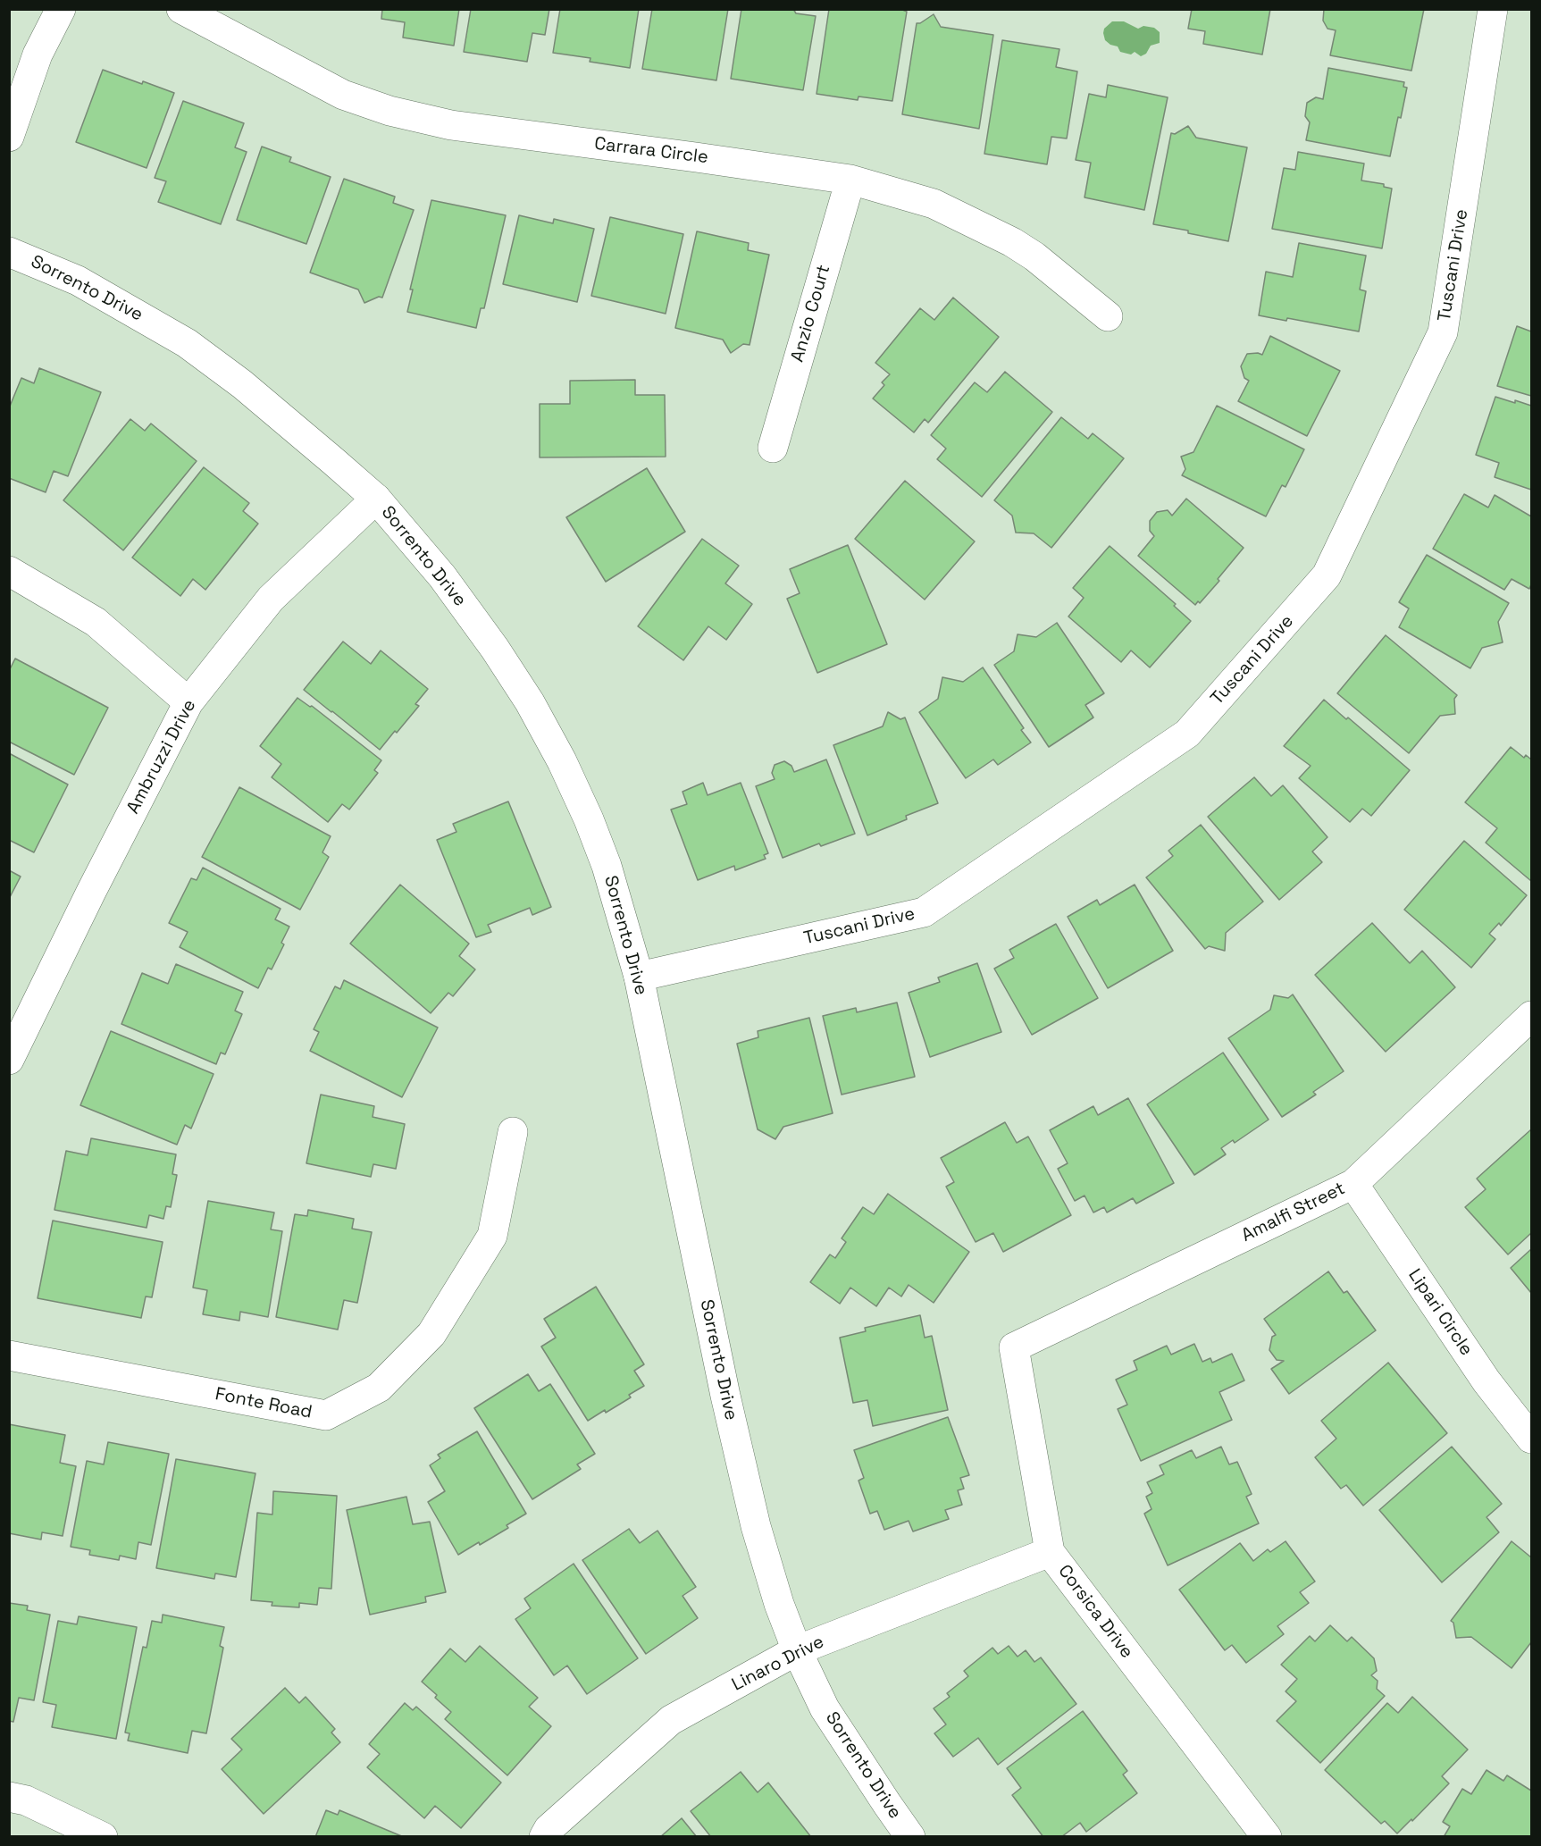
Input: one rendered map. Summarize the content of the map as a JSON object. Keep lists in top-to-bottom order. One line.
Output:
{"streets":{"street":["Carrara Circle","Tuscani Drive","Sorrento Drive","Anzio Court","Ambruzzi Drive","Amalfi Street","Lipari Circle","Fonte Road","Corsica Drive","Linaro Drive"]},"crossings":[["Carrara Circle","Anzio Court"],["Tuscani Drive","Sorrento Drive"],["Sorrento Drive","Ambruzzi Drive"],["Sorrento Drive","Linaro Drive"],["Amalfi Street","Lipari Circle"],["Amalfi Street","Corsica Drive"],["Corsica Drive","Linaro Drive"]]}
